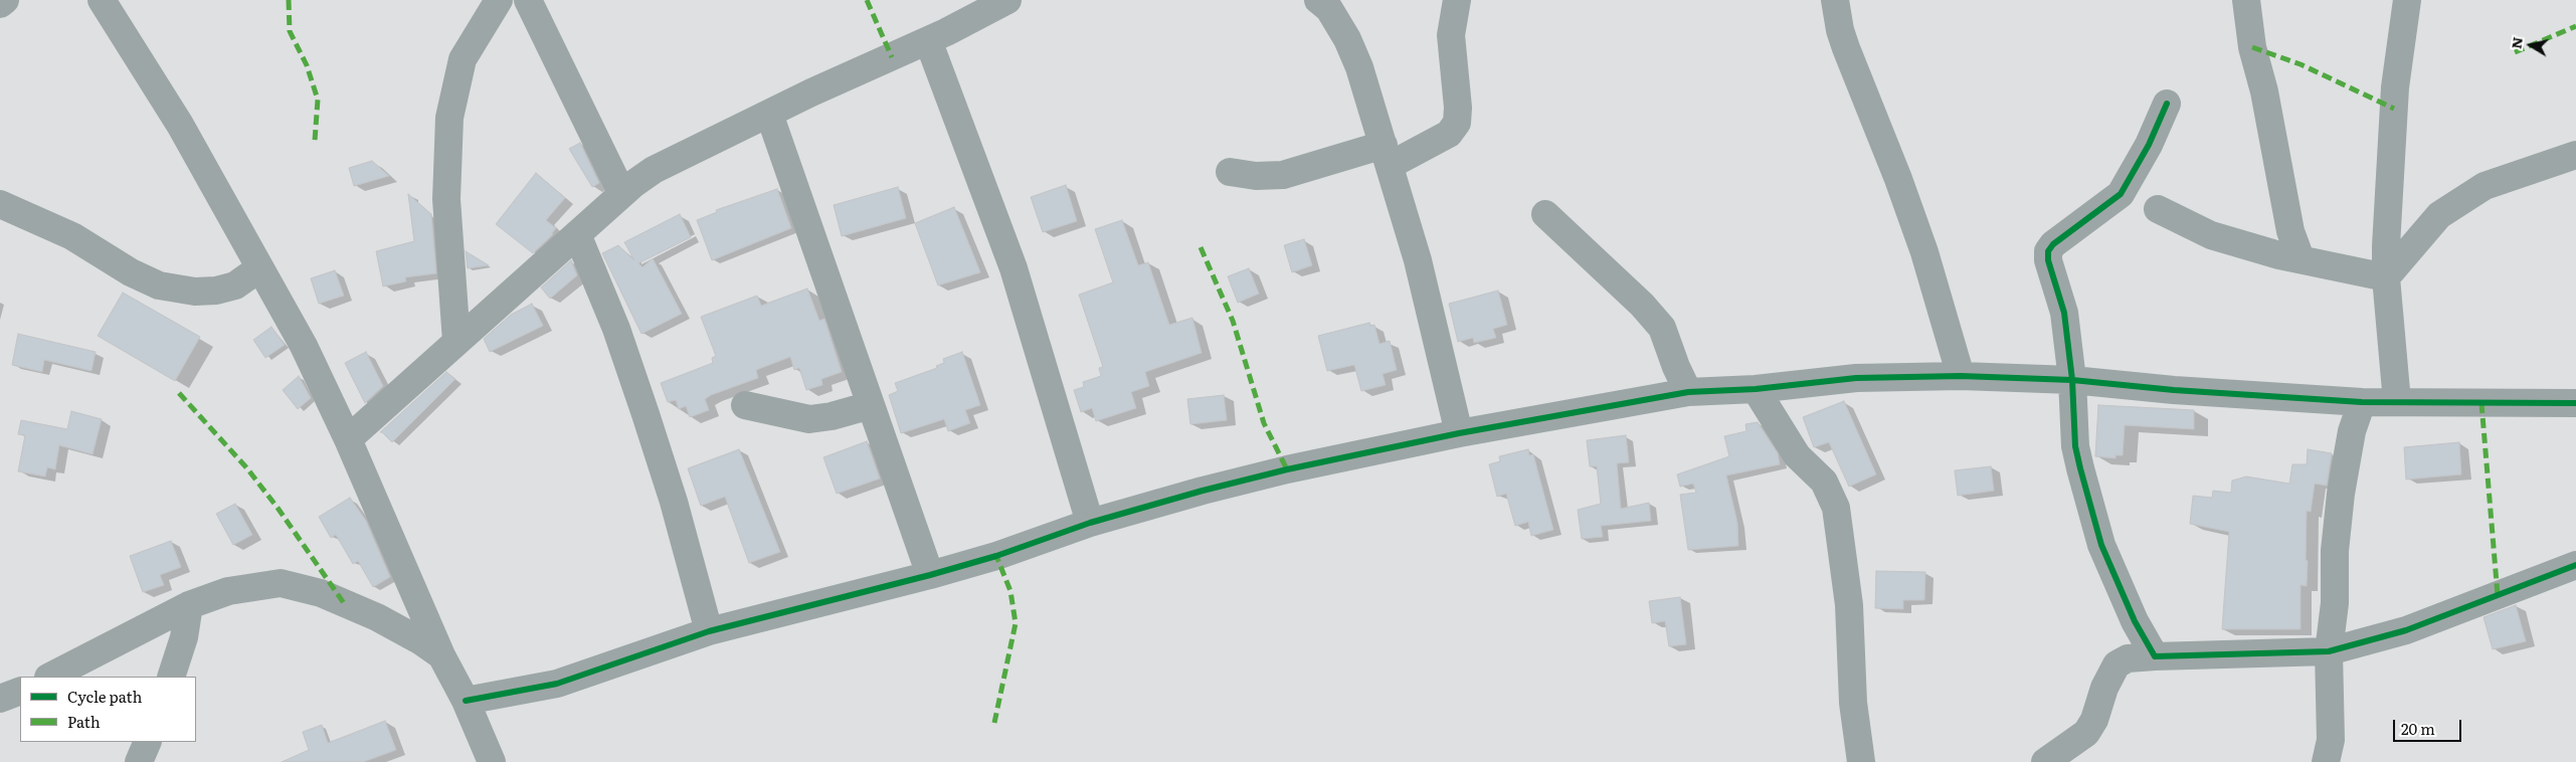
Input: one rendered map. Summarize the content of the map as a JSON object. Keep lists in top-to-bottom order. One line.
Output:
{"legend":["Cycle path","Path"],"scale_bar":"20 m","north":"left"}
